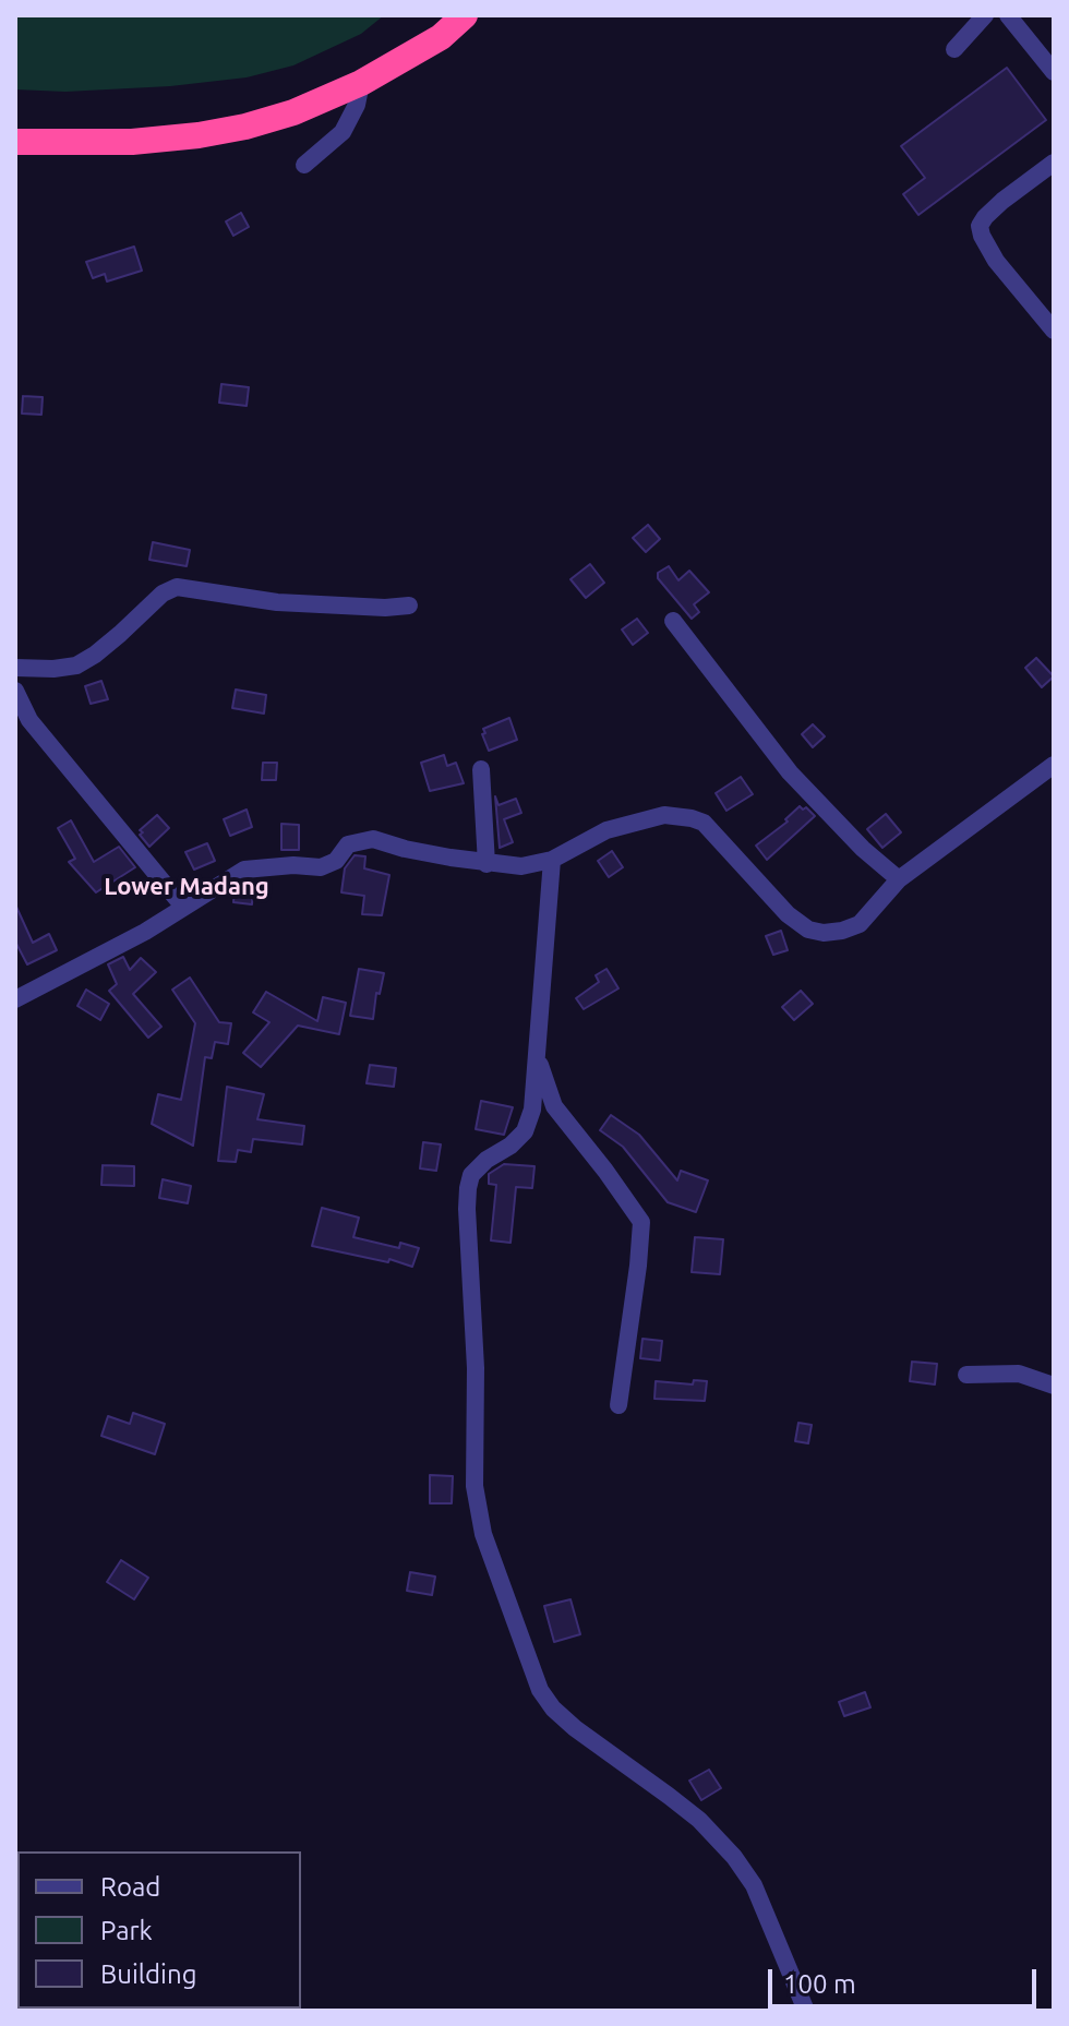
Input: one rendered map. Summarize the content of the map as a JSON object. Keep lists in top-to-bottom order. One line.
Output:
{"districts":["Lower Madang"],"legend":["Road","Park","Building"],"scale_bar":"100 m"}
